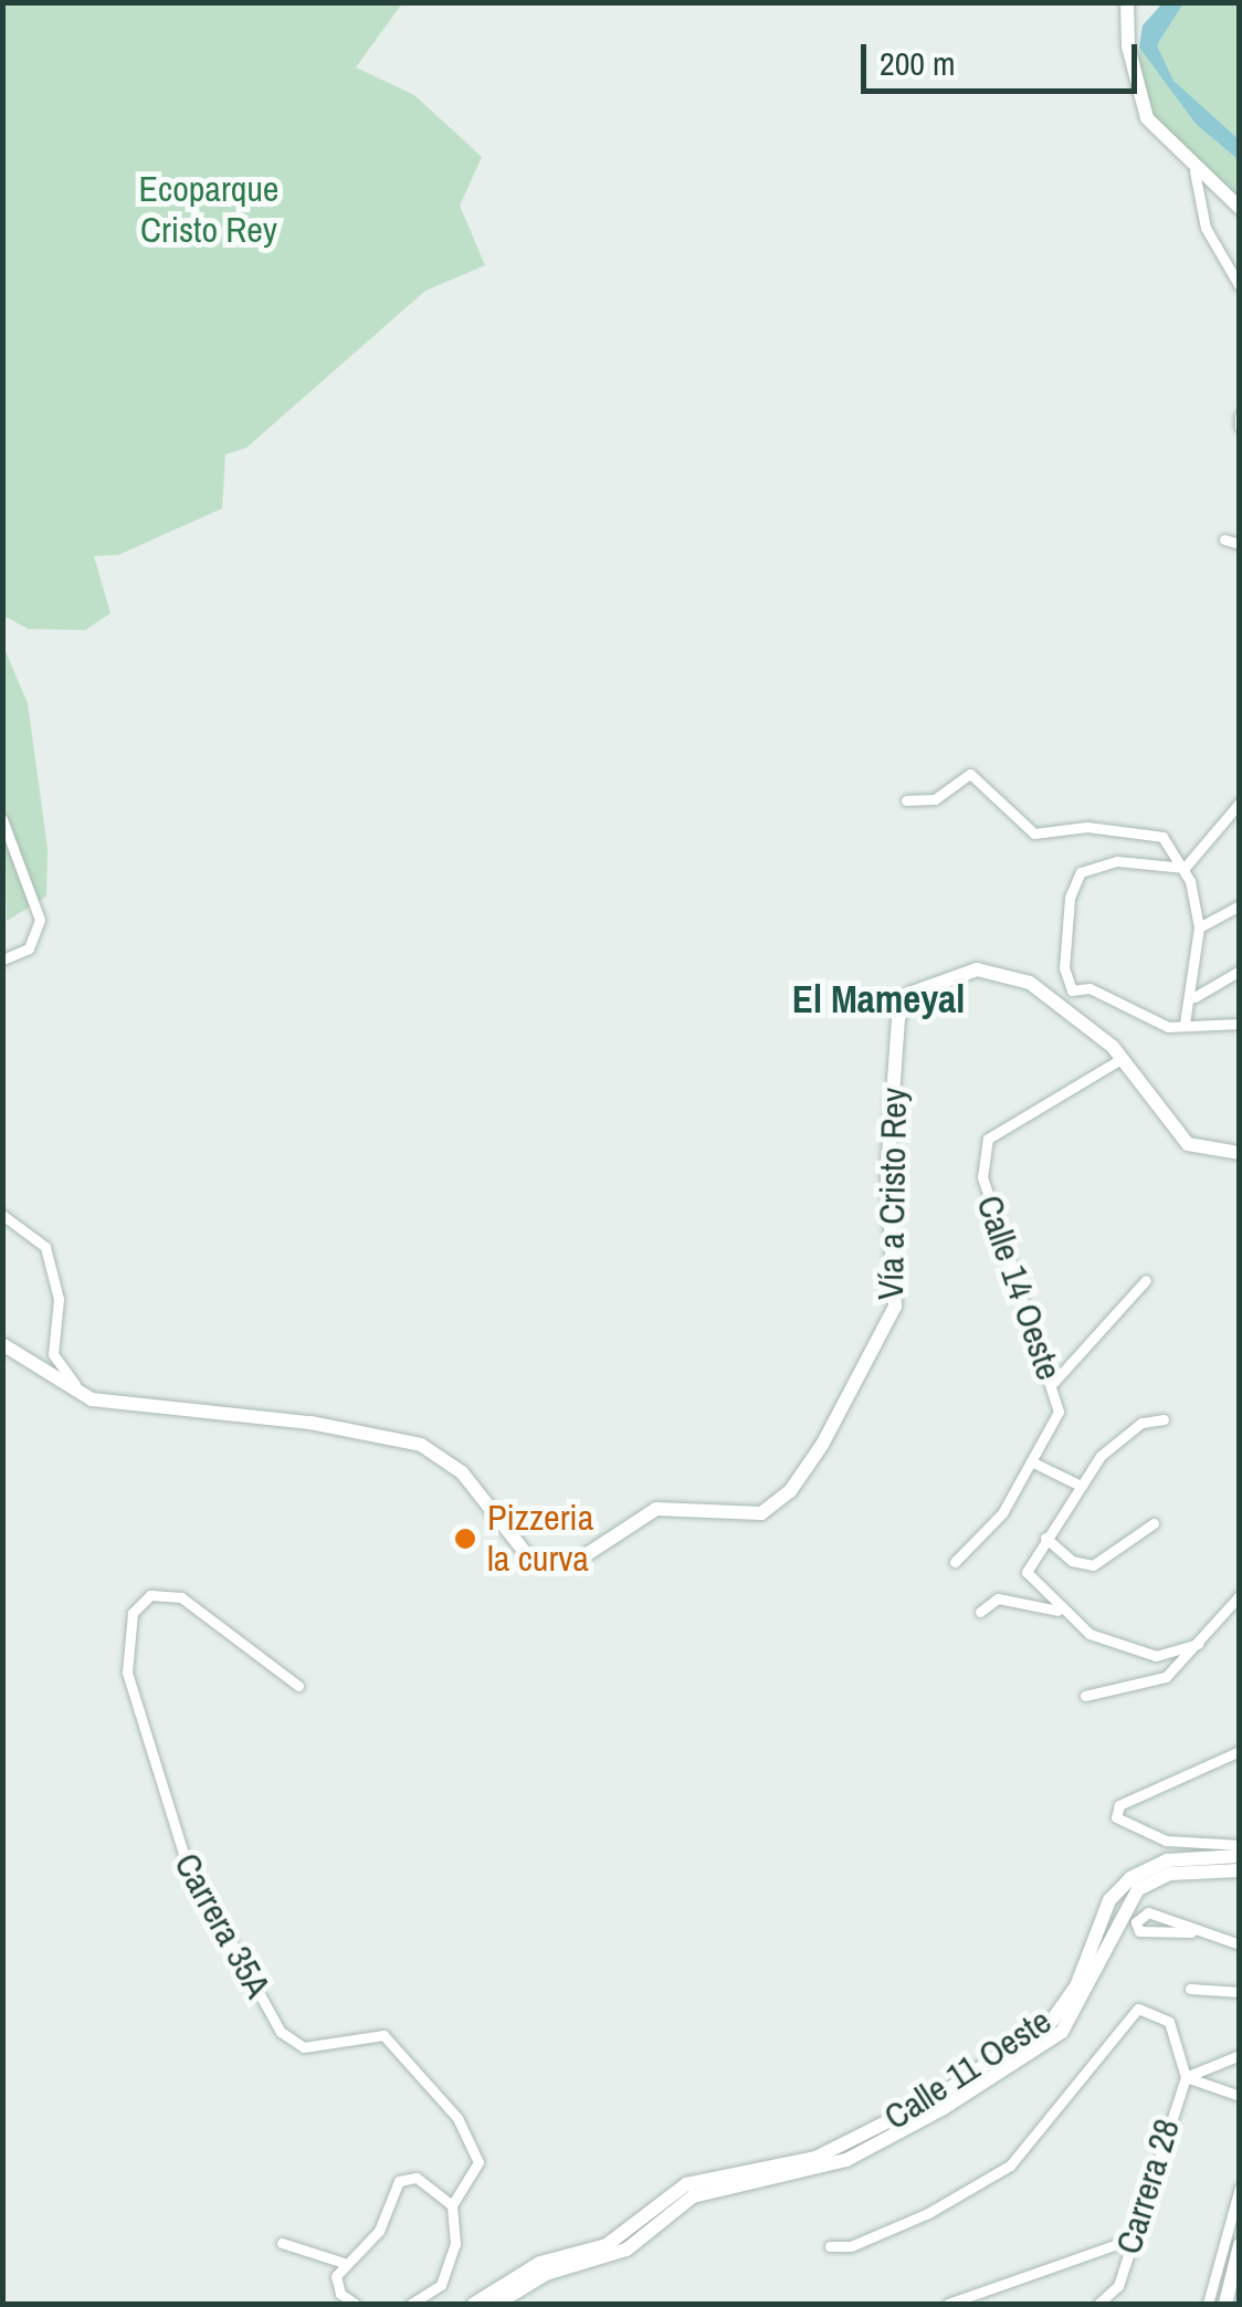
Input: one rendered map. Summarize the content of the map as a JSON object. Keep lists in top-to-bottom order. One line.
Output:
{"streets":{"street":["Vía a Cristo Rey","Calle 14 Oeste","Carrera 35A","Calle 11 Oeste","Carrera 28"]},"crossings":[["Vía a Cristo Rey","Calle 14 Oeste"]],"districts":["El Mameyal"],"parks":["Ecoparque Cristo Rey"],"places":["Pizzeria la curva"],"scale_bar":"200 m"}
